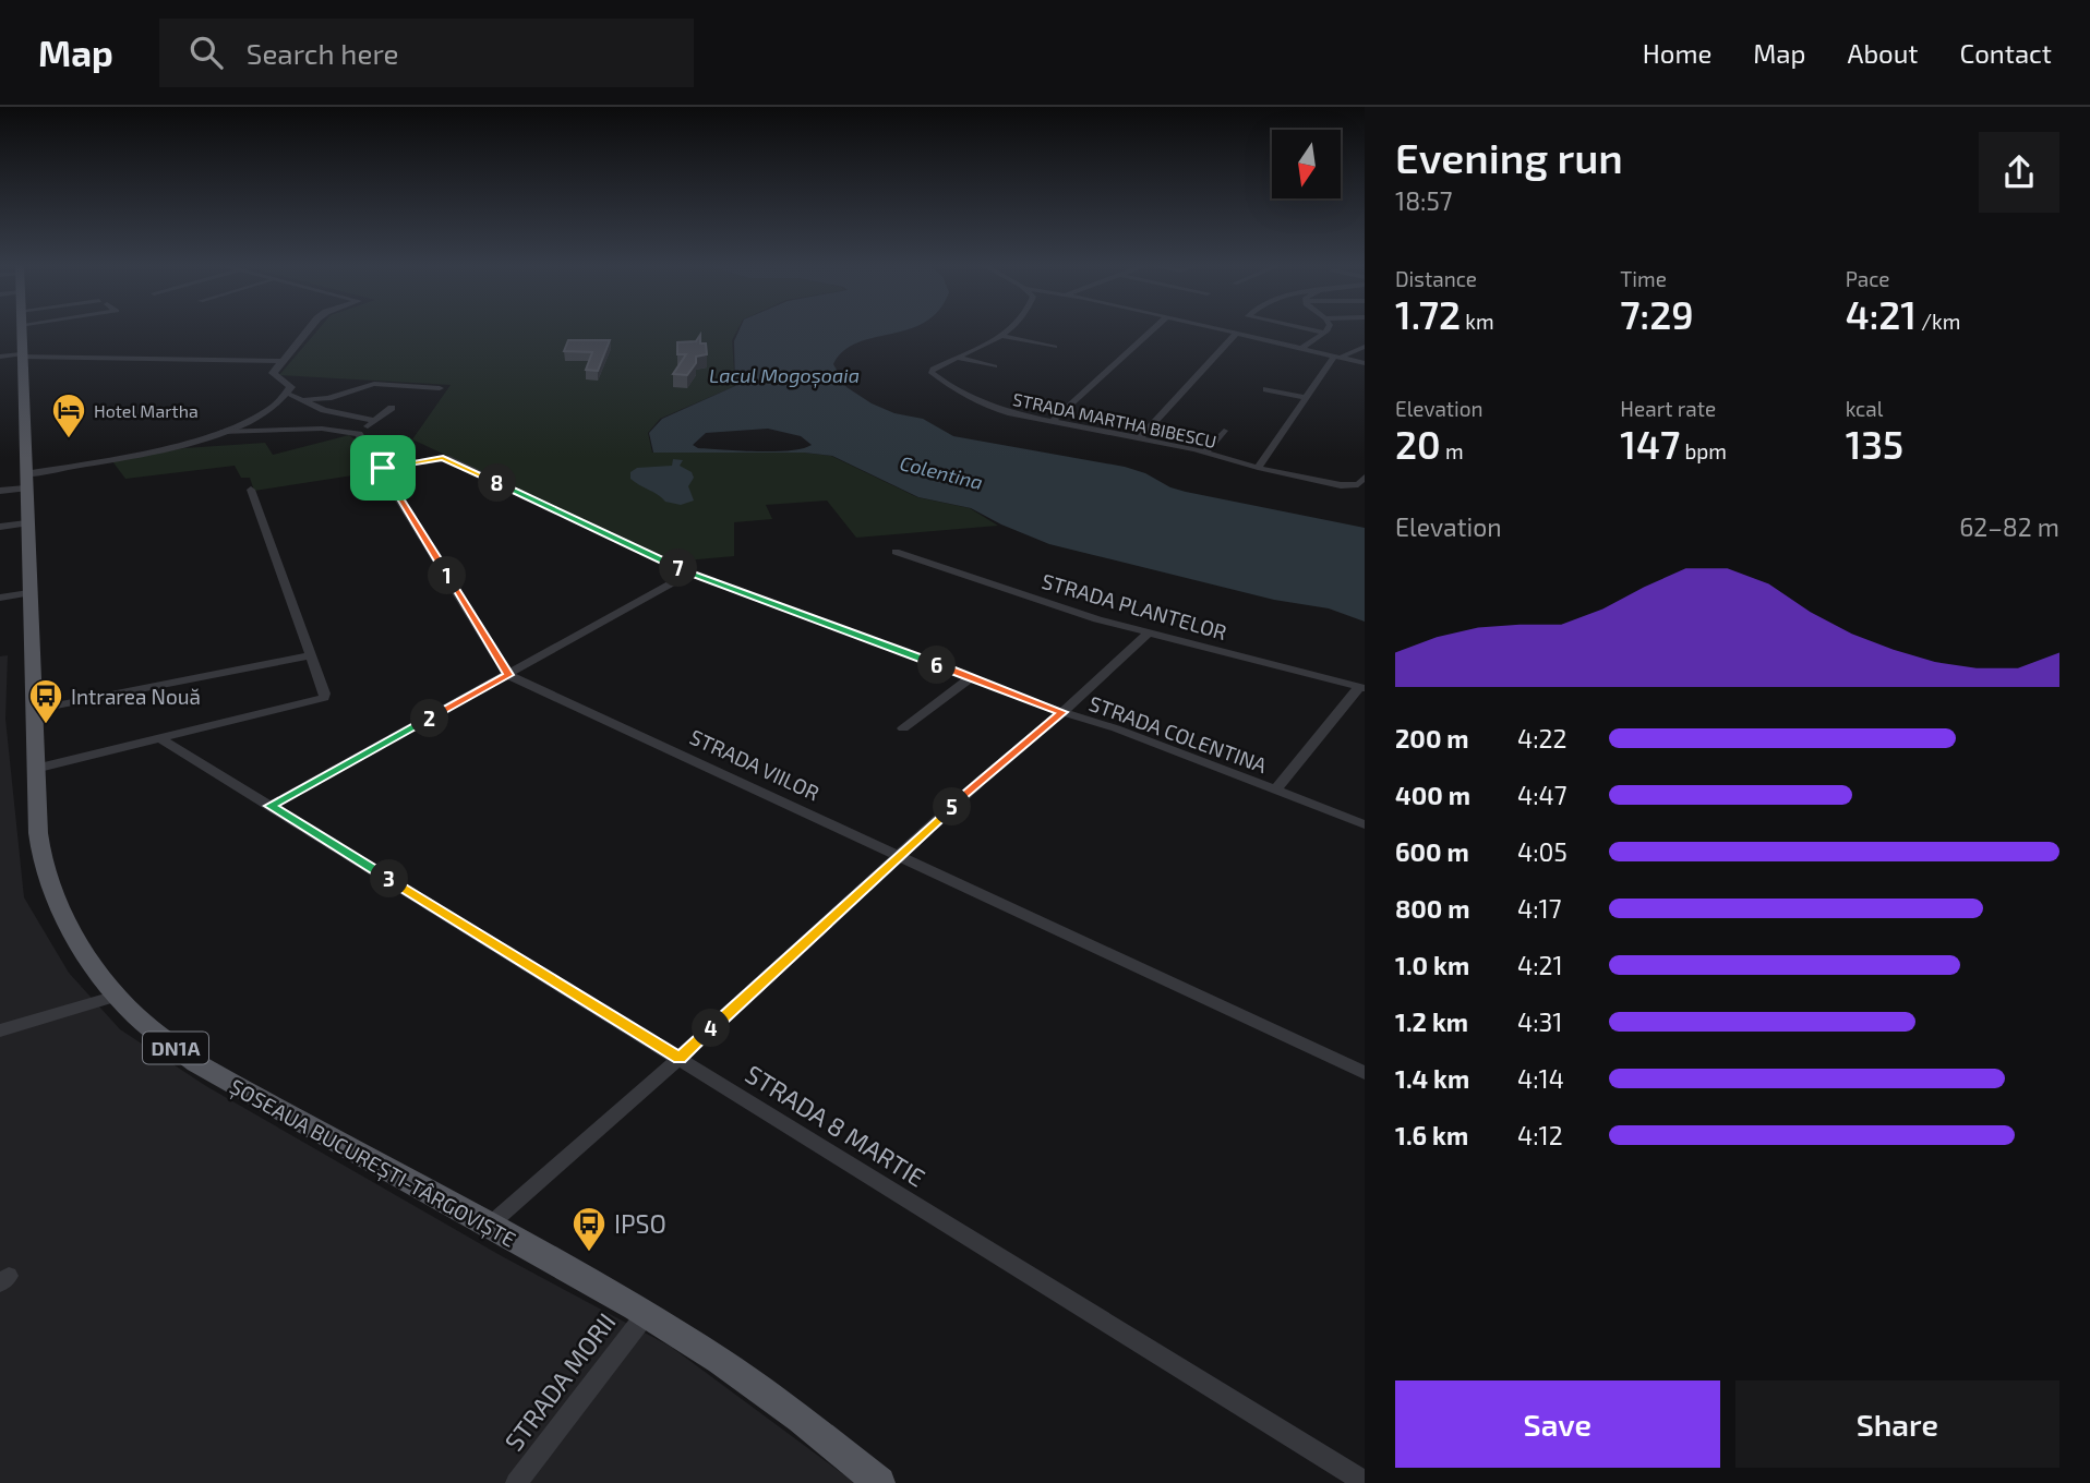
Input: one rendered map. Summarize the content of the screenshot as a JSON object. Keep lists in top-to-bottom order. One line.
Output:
{"streets":{"main road":["DN1A","ȘOSEAUA BUCUREȘTI-TÂRGOVIȘTE"],"street":["STRADA MARTHA BIBESCU","STRADA PLANTELOR","STRADA COLENTINA","STRADA VIILOR","STRADA 8 MARTIE","STRADA MORII"]},"crossings":[["ȘOSEAUA BUCUREȘTI-TÂRGOVIȘTE","STRADA MORII"]],"water":["Lacul Mogoșoaia","Colentina"],"places":{"hotel":["Hotel Martha"],"bus stop":["Intrarea Nouă","IPSO"]},"north":"bottom","page":{"header":"Map","search":"Search here","nav":["Home","Map","About","Contact"],"heading":["Evening run","18:57"],"stats":[["Distance","1.72 km"],["Time","7:29"],["Pace","4:21 /km"],["Elevation","20 m"],["Heart rate","147 bpm"],["kcal","135"]],"pins":["8","7","1","6","2","5","3","4"],"chart":["Elevation","62–82 m"],"list":[{"name":"200 m","note":"4:22"},{"name":"400 m","note":"4:47"},{"name":"600 m","note":"4:05"},{"name":"800 m","note":"4:17"},{"name":"1.0 km","note":"4:21"},{"name":"1.2 km","note":"4:31"},{"name":"1.4 km","note":"4:14"},{"name":"1.6 km","note":"4:12"}],"buttons":["Save","Share"]}}
